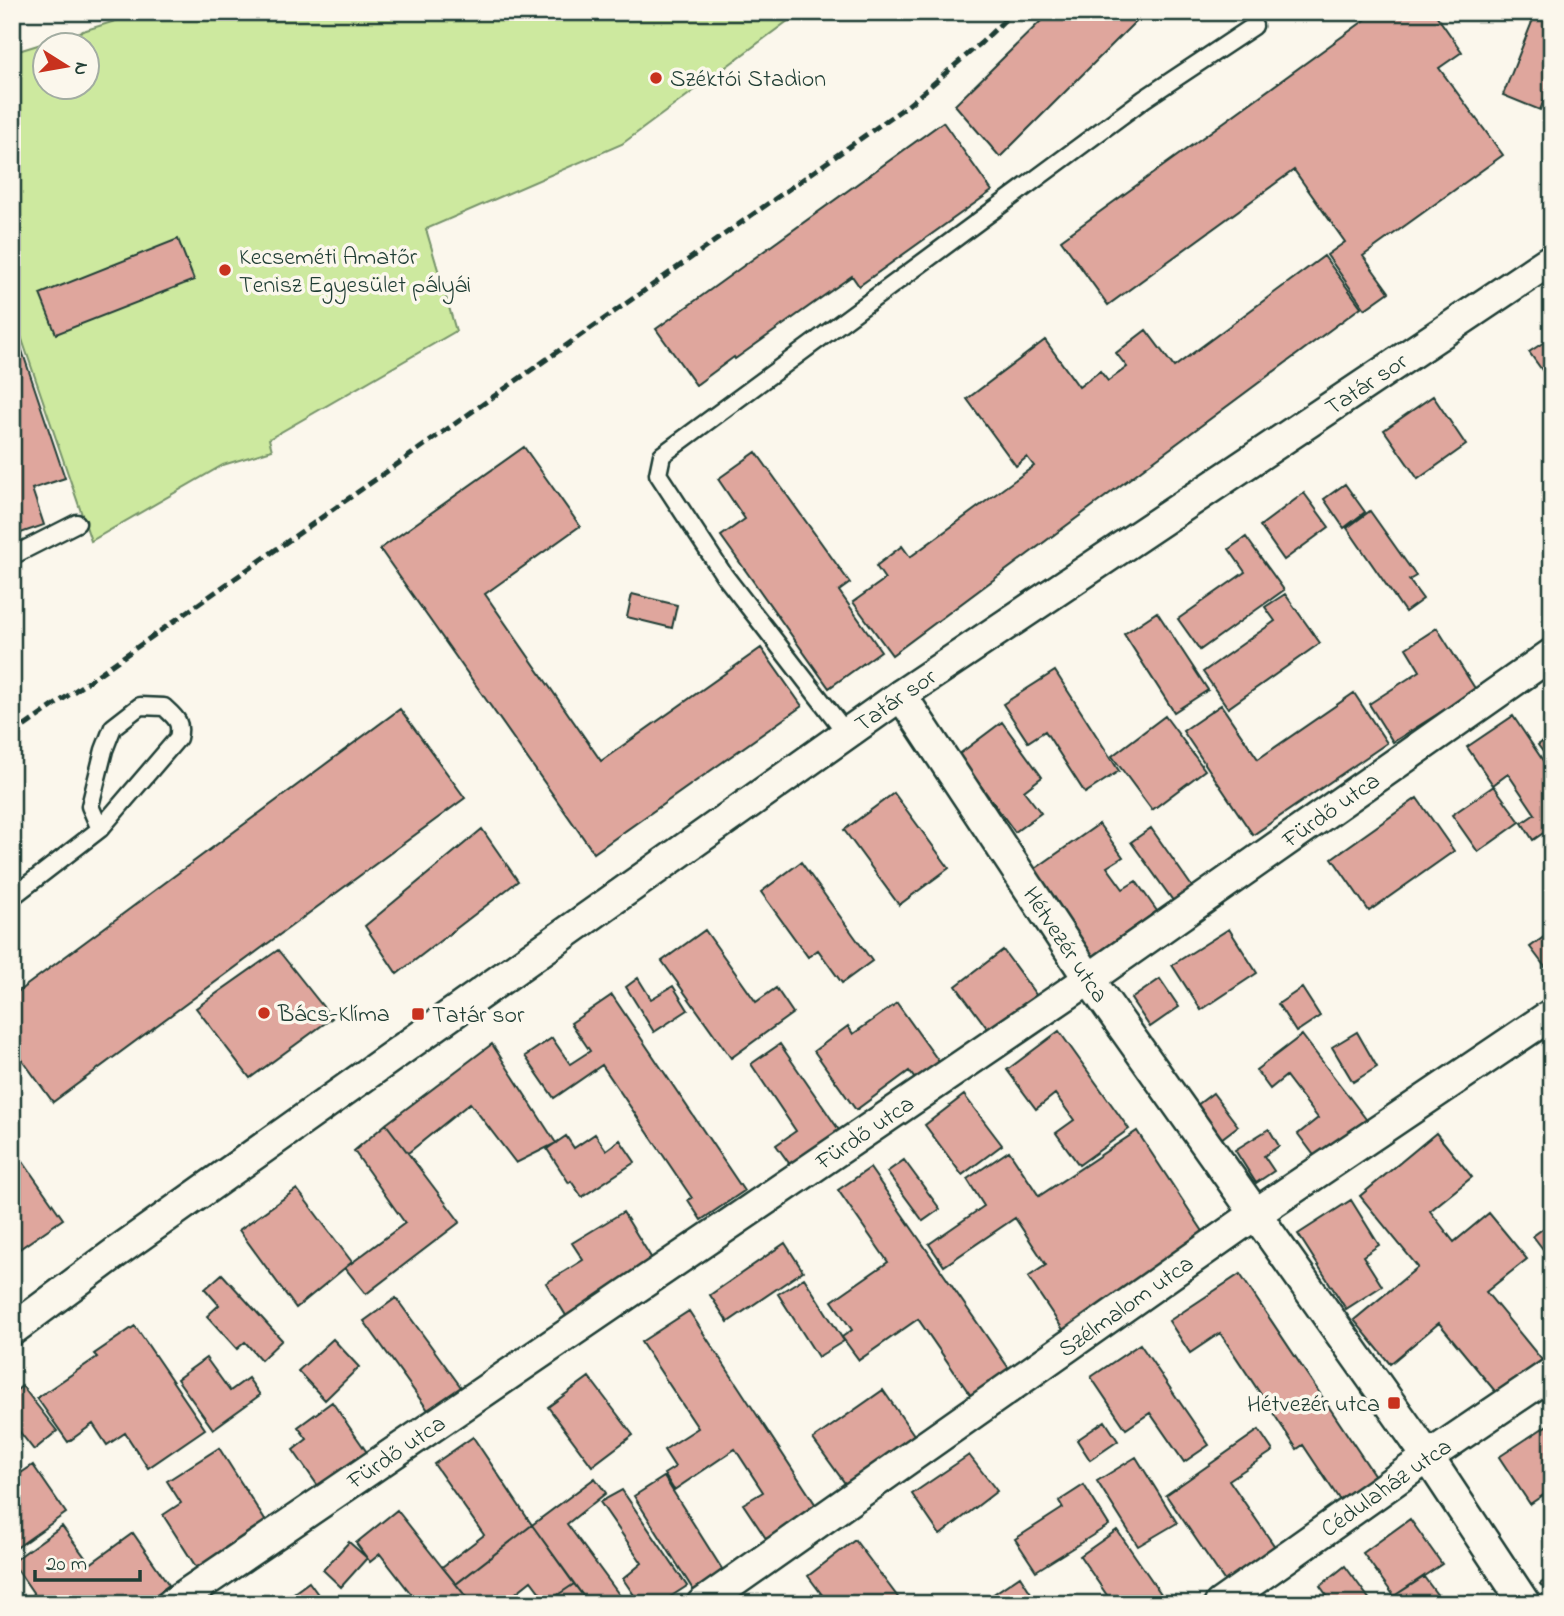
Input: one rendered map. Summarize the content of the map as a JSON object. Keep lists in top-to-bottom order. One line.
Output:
{"streets":{"street":["Tatár sor","Fürdő utca","Hétvezér utca","Szélmalom utca","Cédulaház utca"]},"crossings":[["Tatár sor","Hétvezér utca"],["Fürdő utca","Hétvezér utca"],["Hétvezér utca","Szélmalom utca"],["Hétvezér utca","Cédulaház utca"]],"places":{"other":["Széktói Stadion","Kecseméti Amatőr Tenisz Egyesület pályái","Bács-Klíma"],"transit":["Tatár sor","Hétvezér utca"]},"scale_bar":"20 m","north":"right"}
